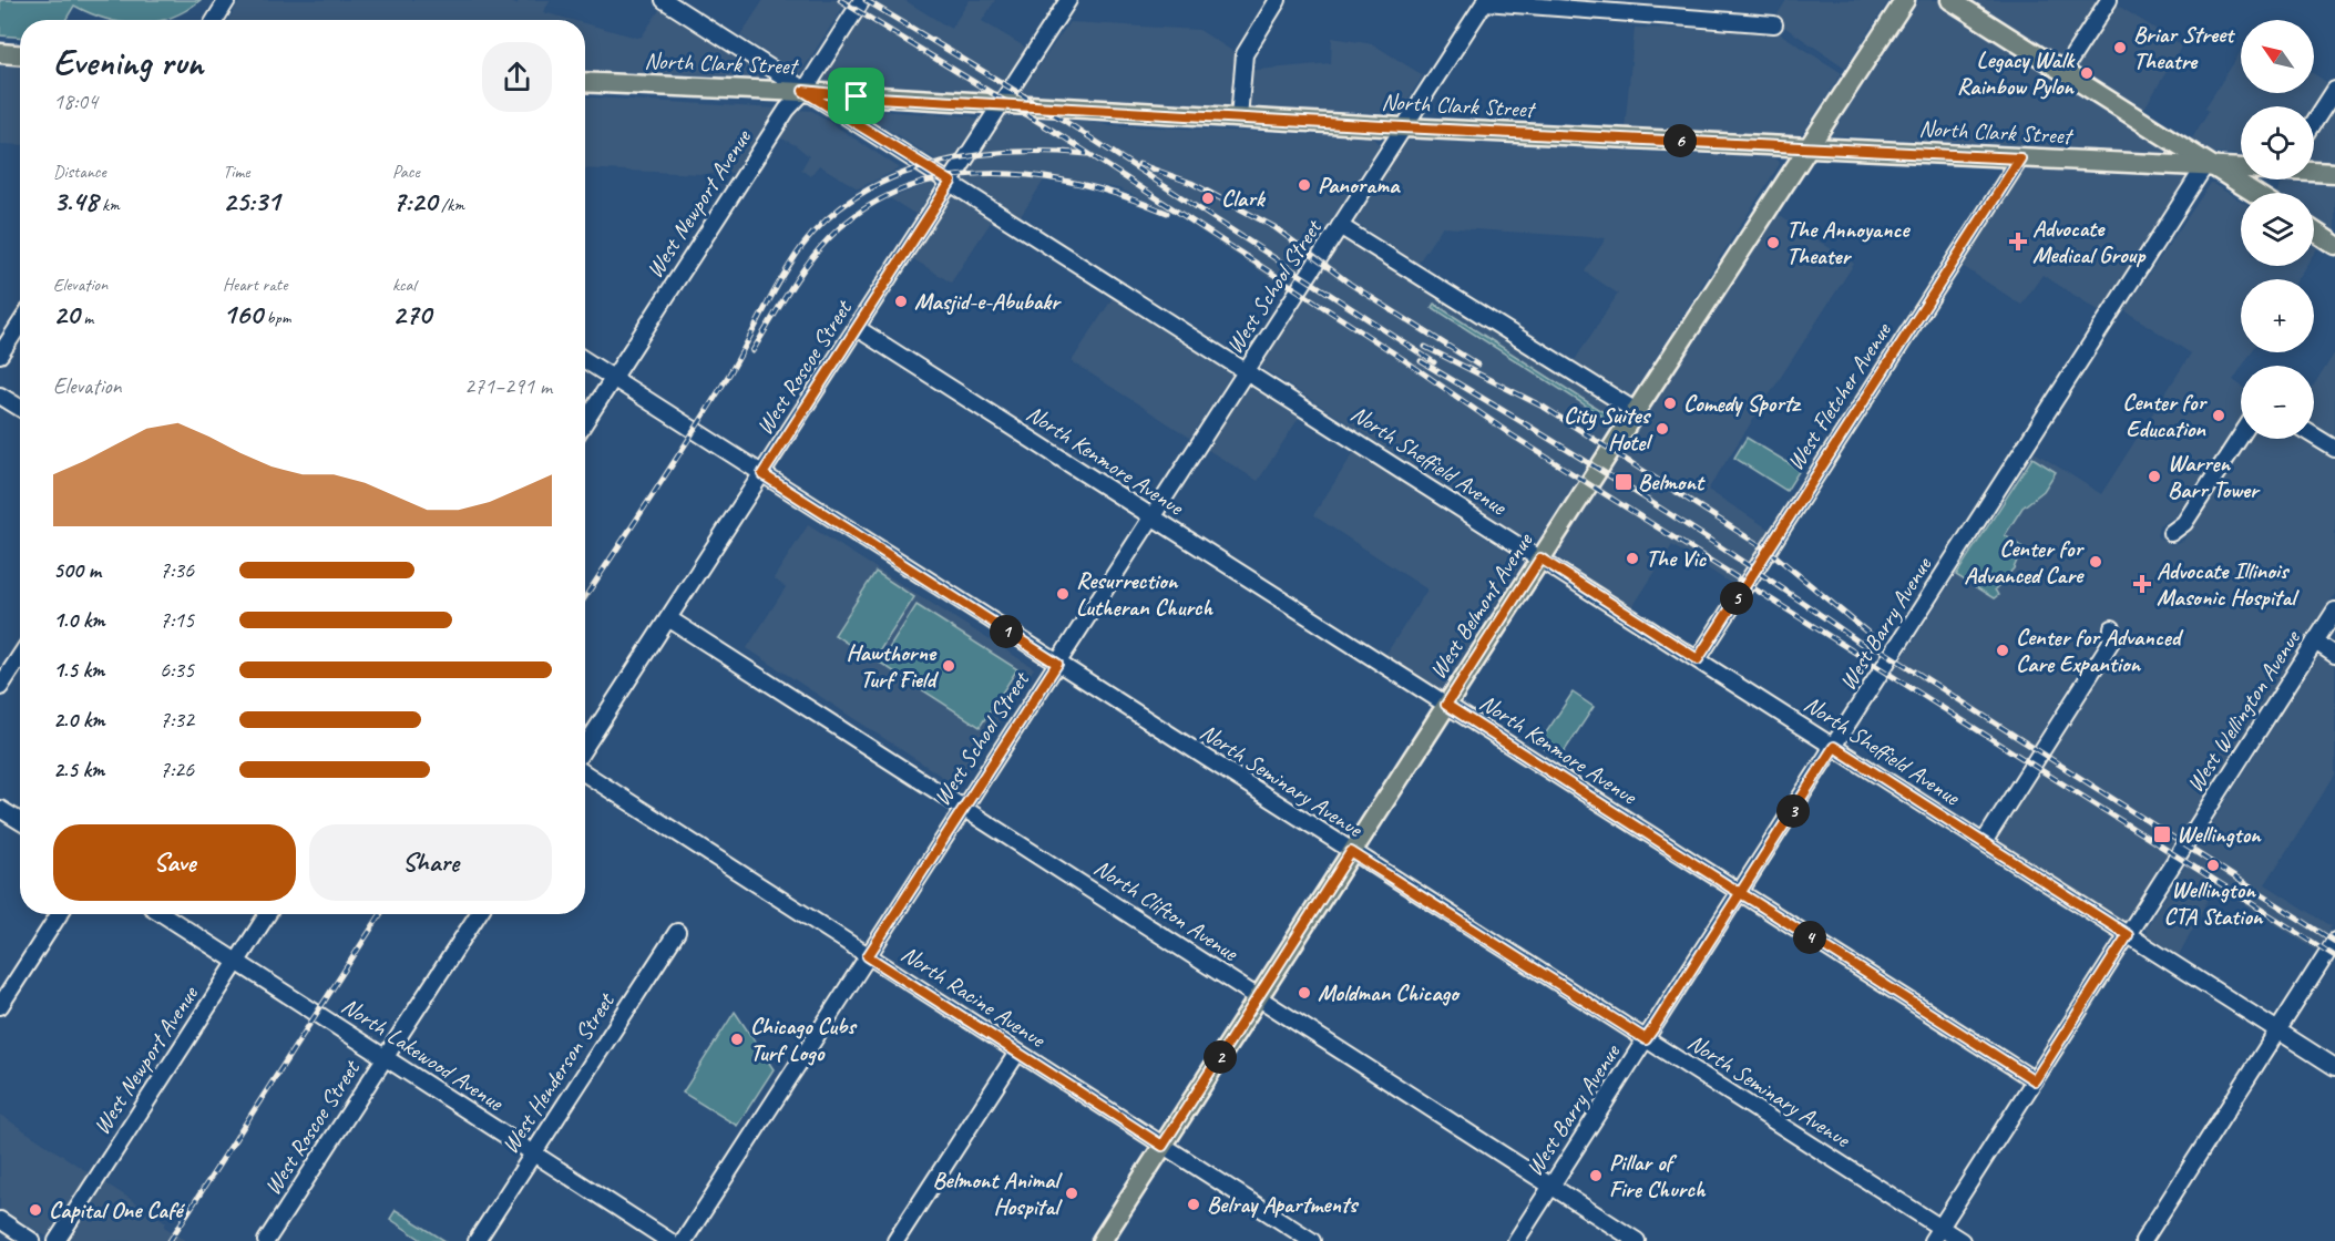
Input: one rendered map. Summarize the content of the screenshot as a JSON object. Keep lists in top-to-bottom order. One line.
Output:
{"streets":{"main road":["North Clark Street","West Belmont Avenue"],"street":["West Newport Avenue","West School Street","West Roscoe Street","West Fletcher Avenue","North Kenmore Avenue","North Sheffield Avenue","West Barry Avenue","West Wellington Avenue","North Seminary Avenue","North Clifton Avenue","North Racine Avenue","North Lakewood Avenue","West Henderson Street"]},"crossings":[["North Clark Street","West Newport Avenue"],["North Clark Street","West School Street"],["North Clark Street","West Roscoe Street"],["North Clark Street","West Fletcher Avenue"],["North Clark Street","North Sheffield Avenue"],["North Clark Street","West Belmont Avenue"],["North Clark Street","West Barry Avenue"],["West Newport Avenue","North Sheffield Avenue"],["West Newport Avenue","North Seminary Avenue"],["West Newport Avenue","North Lakewood Avenue"],["West School Street","North Kenmore Avenue"],["West School Street","North Sheffield Avenue"],["West School Street","North Seminary Avenue"],["West School Street","North Clifton Avenue"],["West School Street","North Racine Avenue"],["West Roscoe Street","North Kenmore Avenue"],["West Roscoe Street","North Sheffield Avenue"],["West Roscoe Street","North Seminary Avenue"],["West Roscoe Street","North Clifton Avenue"],["West Roscoe Street","North Lakewood Avenue"],["West Fletcher Avenue","North Sheffield Avenue"],["North Kenmore Avenue","West Belmont Avenue"],["North Kenmore Avenue","West Barry Avenue"],["North Kenmore Avenue","West Wellington Avenue"],["North Sheffield Avenue","West Belmont Avenue"],["North Sheffield Avenue","West Barry Avenue"],["North Sheffield Avenue","West Wellington Avenue"],["West Belmont Avenue","North Seminary Avenue"],["West Belmont Avenue","North Clifton Avenue"],["West Belmont Avenue","North Racine Avenue"],["West Barry Avenue","North Seminary Avenue"],["West Barry Avenue","North Clifton Avenue"],["West Wellington Avenue","North Seminary Avenue"],["North Lakewood Avenue","West Henderson Street"]],"places":{"other":["Briar Street Theatre","Legacy Walk Rainbow Pylon","Panorama","Clark","The Annoyance Theater","Masjid-e-Abubakr","Comedy Sportz","Center for Education","City Suites Hotel","Warren Barr Tower","The Vic","Center for Advanced Care","Resurrection Lutheran Church","Center for Advanced Care Expantion","Hawthorne Turf Field","Wellington CTA Station","Moldman Chicago","Chicago Cubs Turf Logo","Pillar of Fire Church","Belmont Animal Hospital","Belray Apartments","Capital One Café"],"health":["Advocate Medical Group","Advocate Illinois Masonic Hospital"],"transit":["Belmont","Wellington"]},"north":"top left","page":{"map_buttons":["+","−"],"heading":["Evening run","18:04"],"pins":["6","5","1","3","4","2"],"stats":[["Distance","3.48 km"],["Time","25:31"],["Pace","7:20 /km"],["Elevation","20 m"],["Heart rate","160 bpm"],["kcal","270"]],"chart":["Elevation","271–291 m"],"list":[{"name":"500 m","note":"7:36"},{"name":"1.0 km","note":"7:15"},{"name":"1.5 km","note":"6:35"},{"name":"2.0 km","note":"7:32"},{"name":"2.5 km","note":"7:26"}],"buttons":["Save","Share"]}}
